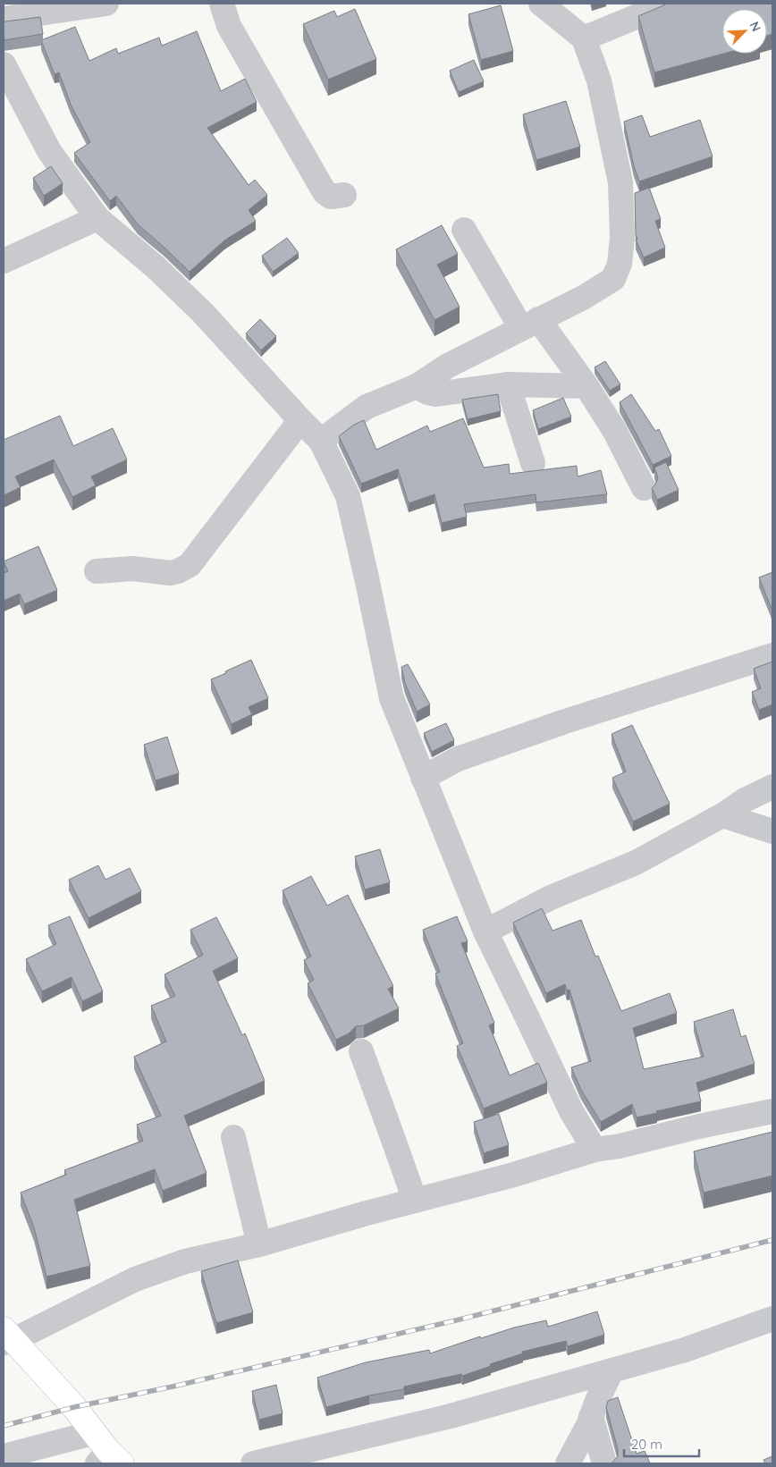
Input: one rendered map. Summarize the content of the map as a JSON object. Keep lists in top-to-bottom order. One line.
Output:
{"scale_bar":"20 m","north":"top right"}
